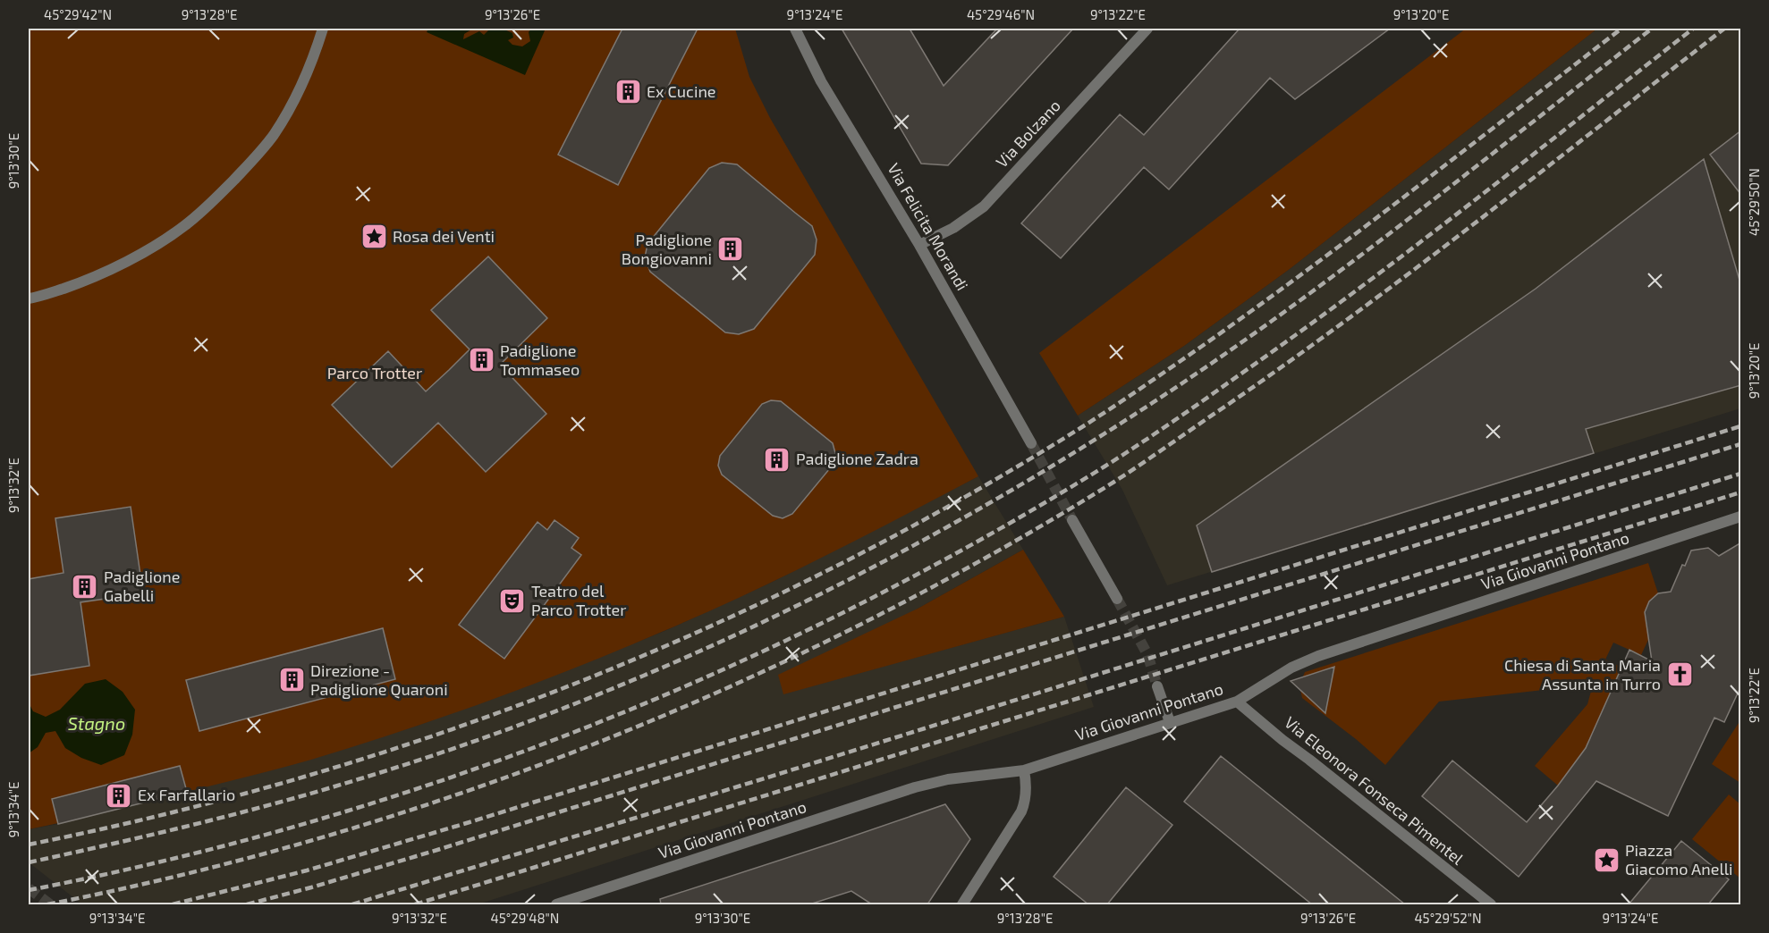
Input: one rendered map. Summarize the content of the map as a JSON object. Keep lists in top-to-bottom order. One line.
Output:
{"streets":{"street":["Via Bolzano","Via Felicita Morandi","Via Giovanni Pontano","Via Eleonora Fonseca Pimentel"]},"crossings":[["Via Bolzano","Via Felicita Morandi"],["Via Giovanni Pontano","Via Eleonora Fonseca Pimentel"]],"water":["Stagno"],"parks":["Parco Trotter"],"places":{"building":["Ex Cucine","Padiglione Bongiovanni","Padiglione Tommaseo","Padiglione Zadra","Padiglione Gabelli","Direzione - Padiglione Quaroni","Ex Farfallario"],"place":["Rosa dei Venti","Piazza Giacomo Anelli"],"theatre":["Teatro del Parco Trotter"],"church":["Chiesa di Santa Maria Assunta in Turro"]},"coordinates":["45°29'42\"N","9°13'28\"E","9°13'26\"E","9°13'24\"E","45°29'46\"N","9°13'22\"E","9°13'20\"E","9°13'30\"E","45°29'50\"N","9°13'32\"E","9°13'34\"E","45°29'48\"N","45°29'52\"N"]}
